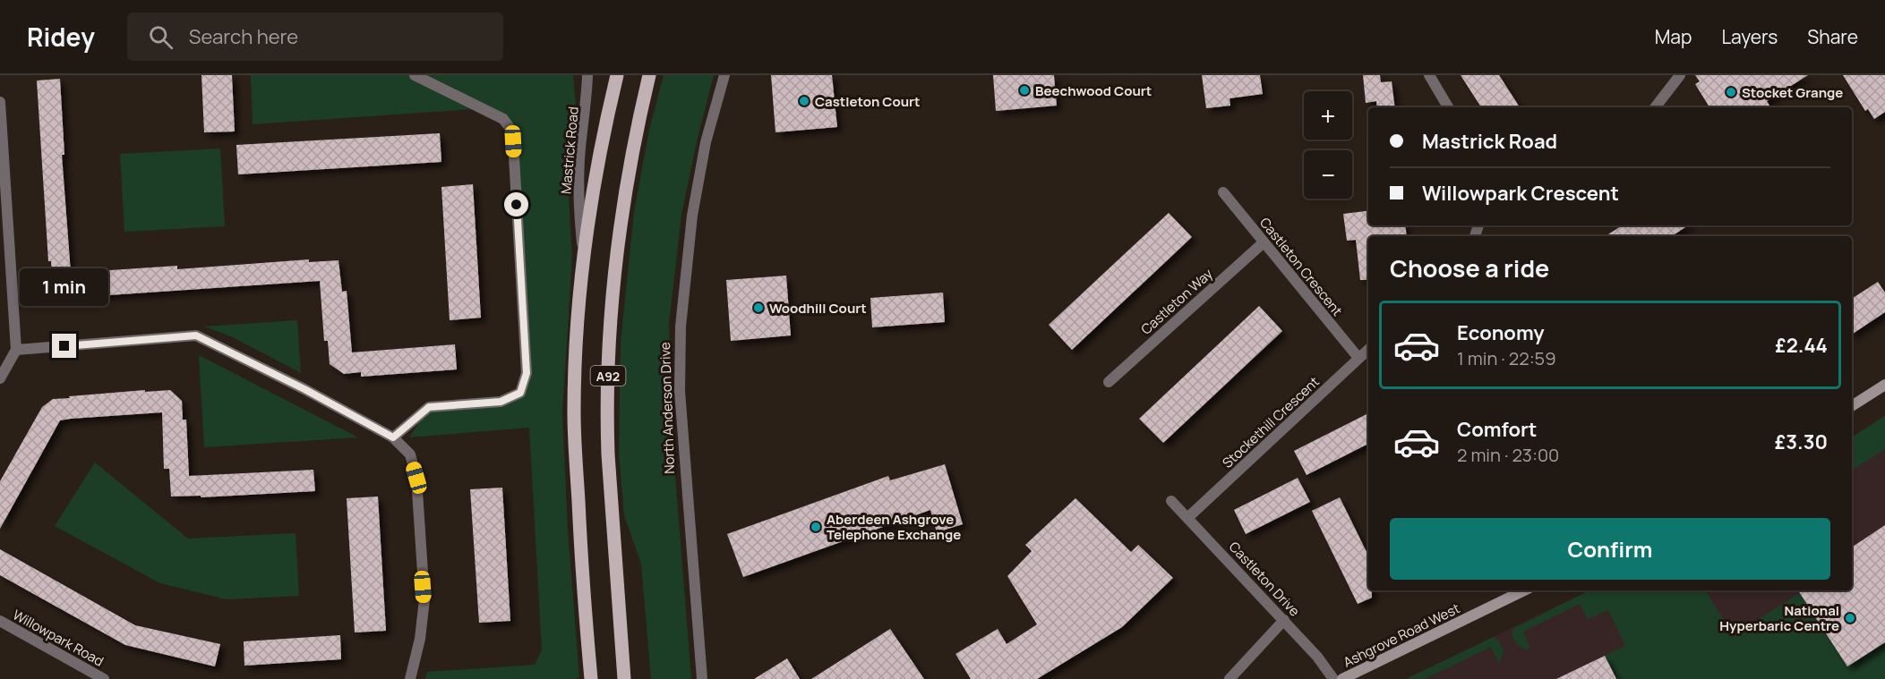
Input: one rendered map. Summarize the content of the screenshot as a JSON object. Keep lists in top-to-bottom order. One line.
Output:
{"streets":{"main road":["A92"],"street":["Mastrick Road","Castleton Crescent","Castleton Way","North Anderson Drive","Stockethill Crescent","Castleton Drive","Ashgrove Road West","Willowpark Road"]},"crossings":[["Mastrick Road","A92"],["Castleton Crescent","Castleton Way"],["Castleton Crescent","Stockethill Crescent"],["Stockethill Crescent","Castleton Drive"]],"places":["Beechwood Court","Stocket Grange","Castleton Court","Woodhill Court","Aberdeen Ashgrove Telephone Exchange","National Hyperbaric Centre"],"page":{"header":"Ridey","search":"Search here","nav":["Map","Layers","Share"],"map_buttons":["+","−"],"banner":["Mastrick Road","Willowpark Crescent"],"heading":"Choose a ride","bubble":"1 min","list":[{"name":"Economy","note":"1 min · 22:59","value":"£2.44"},{"name":"Comfort","note":"2 min · 23:00","value":"£3.30"}],"buttons":"Confirm"}}
